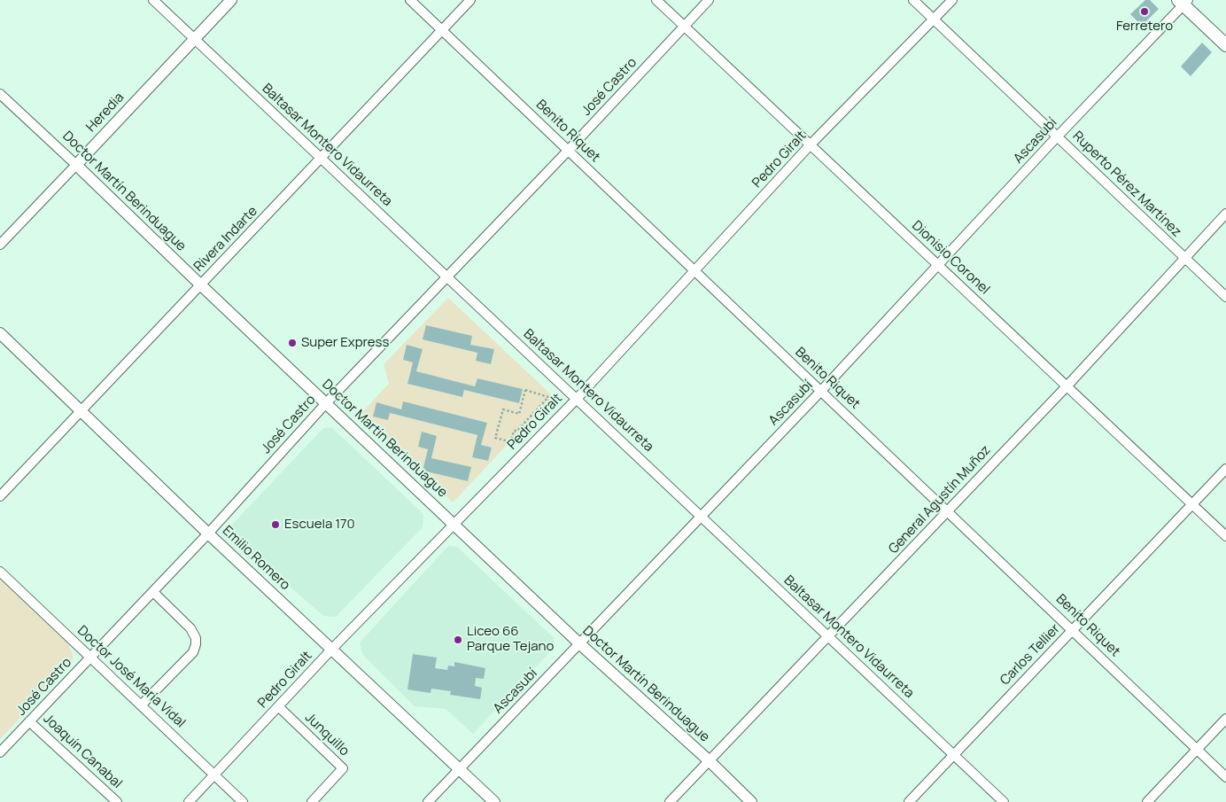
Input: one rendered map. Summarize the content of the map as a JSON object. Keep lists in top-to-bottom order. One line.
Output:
{"streets":{"street":["José Castro","Heredia","Benito Riquet","Ascasubí","Baltasar Montero Vidaurreta","Pedro Giralt","Ruperto Pérez Martínez","Doctor Martín Berinduague","Rivera Indarte","Dionisio Coronel","General Agustín Muñoz","Emilio Romero","Carlos Tellier","Doctor José María Vidal","Junquillo","Joaquín Canabal"]},"crossings":[["José Castro","Benito Riquet"],["José Castro","Baltasar Montero Vidaurreta"],["José Castro","Doctor Martín Berinduague"],["José Castro","Dionisio Coronel"],["José Castro","Emilio Romero"],["José Castro","Doctor José María Vidal"],["José Castro","Joaquín Canabal"],["Heredia","Baltasar Montero Vidaurreta"],["Heredia","Doctor Martín Berinduague"],["Benito Riquet","Ascasubí"],["Benito Riquet","Pedro Giralt"],["Benito Riquet","Rivera Indarte"],["Benito Riquet","General Agustín Muñoz"],["Benito Riquet","Carlos Tellier"],["Ascasubí","Baltasar Montero Vidaurreta"],["Ascasubí","Ruperto Pérez Martínez"],["Ascasubí","Doctor Martín Berinduague"],["Ascasubí","Dionisio Coronel"],["Ascasubí","Emilio Romero"],["Baltasar Montero Vidaurreta","Pedro Giralt"],["Baltasar Montero Vidaurreta","Rivera Indarte"],["Baltasar Montero Vidaurreta","General Agustín Muñoz"],["Baltasar Montero Vidaurreta","Carlos Tellier"],["Pedro Giralt","Ruperto Pérez Martínez"],["Pedro Giralt","Doctor Martín Berinduague"],["Pedro Giralt","Dionisio Coronel"],["Pedro Giralt","Emilio Romero"],["Pedro Giralt","Doctor José María Vidal"],["Pedro Giralt","Junquillo"],["Ruperto Pérez Martínez","General Agustín Muñoz"],["Doctor Martín Berinduague","Rivera Indarte"],["Doctor Martín Berinduague","General Agustín Muñoz"],["Rivera Indarte","Emilio Romero"],["Dionisio Coronel","General Agustín Muñoz"],["Dionisio Coronel","Carlos Tellier"]],"places":["Ferretero","Super Express","Escuela 170","Liceo 66 Parque Tejano"]}
